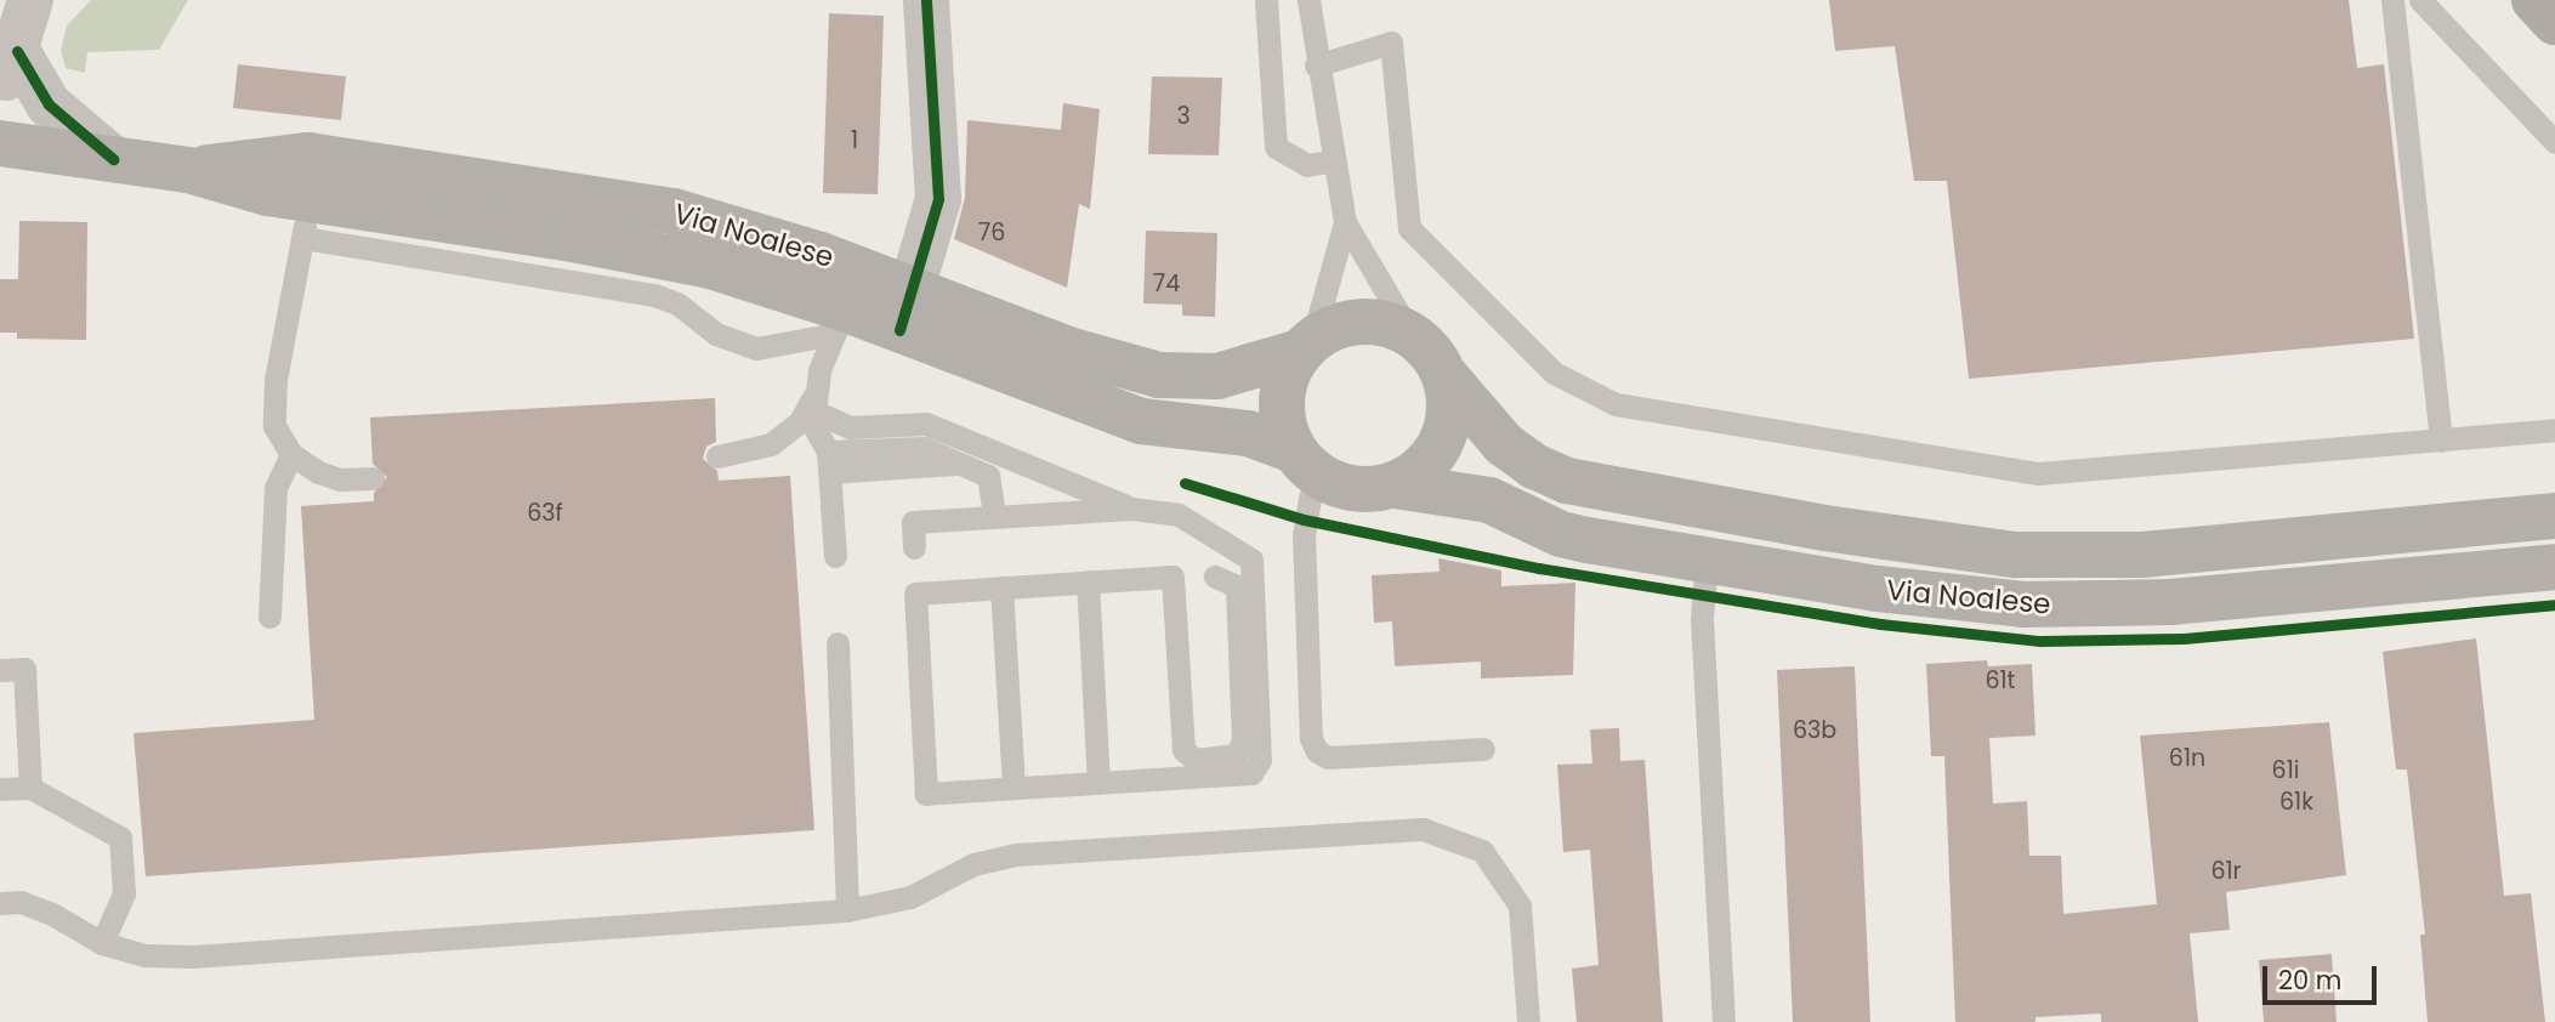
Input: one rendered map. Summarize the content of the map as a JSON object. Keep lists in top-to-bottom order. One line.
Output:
{"streets":{"main road":["Via Noalese"]},"house_numbers":["3","1","76","74","63f","61t","63b","61n","61i","61k","61r"],"scale_bar":"20 m"}
